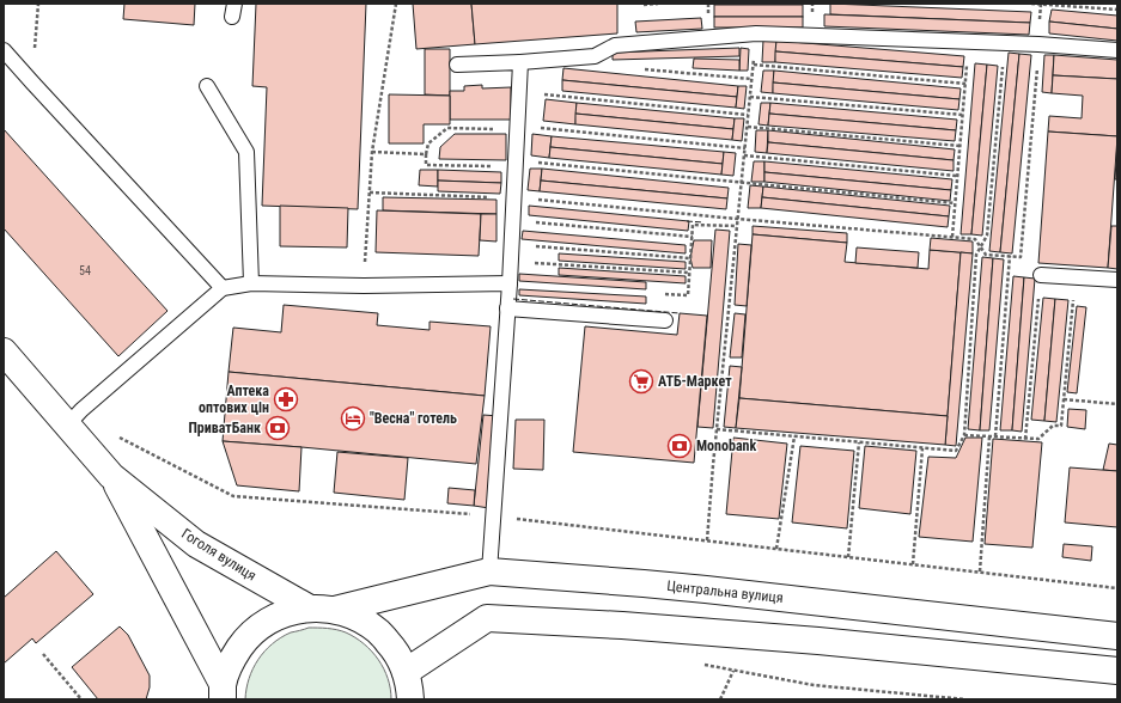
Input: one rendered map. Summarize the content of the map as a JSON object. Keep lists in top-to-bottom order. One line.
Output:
{"streets":{"street":["Гоголя вулиця","Центральна вулиця"]},"crossings":[["Гоголя вулиця","Центральна вулиця"]],"places":{"supermarket":["АТБ-Маркет"],"pharmacy":["Аптека оптових цін"],"hotel":["\"Весна\" готель"],"bank":["ПриватБанк","Monobank"]},"house_numbers":["54"]}
